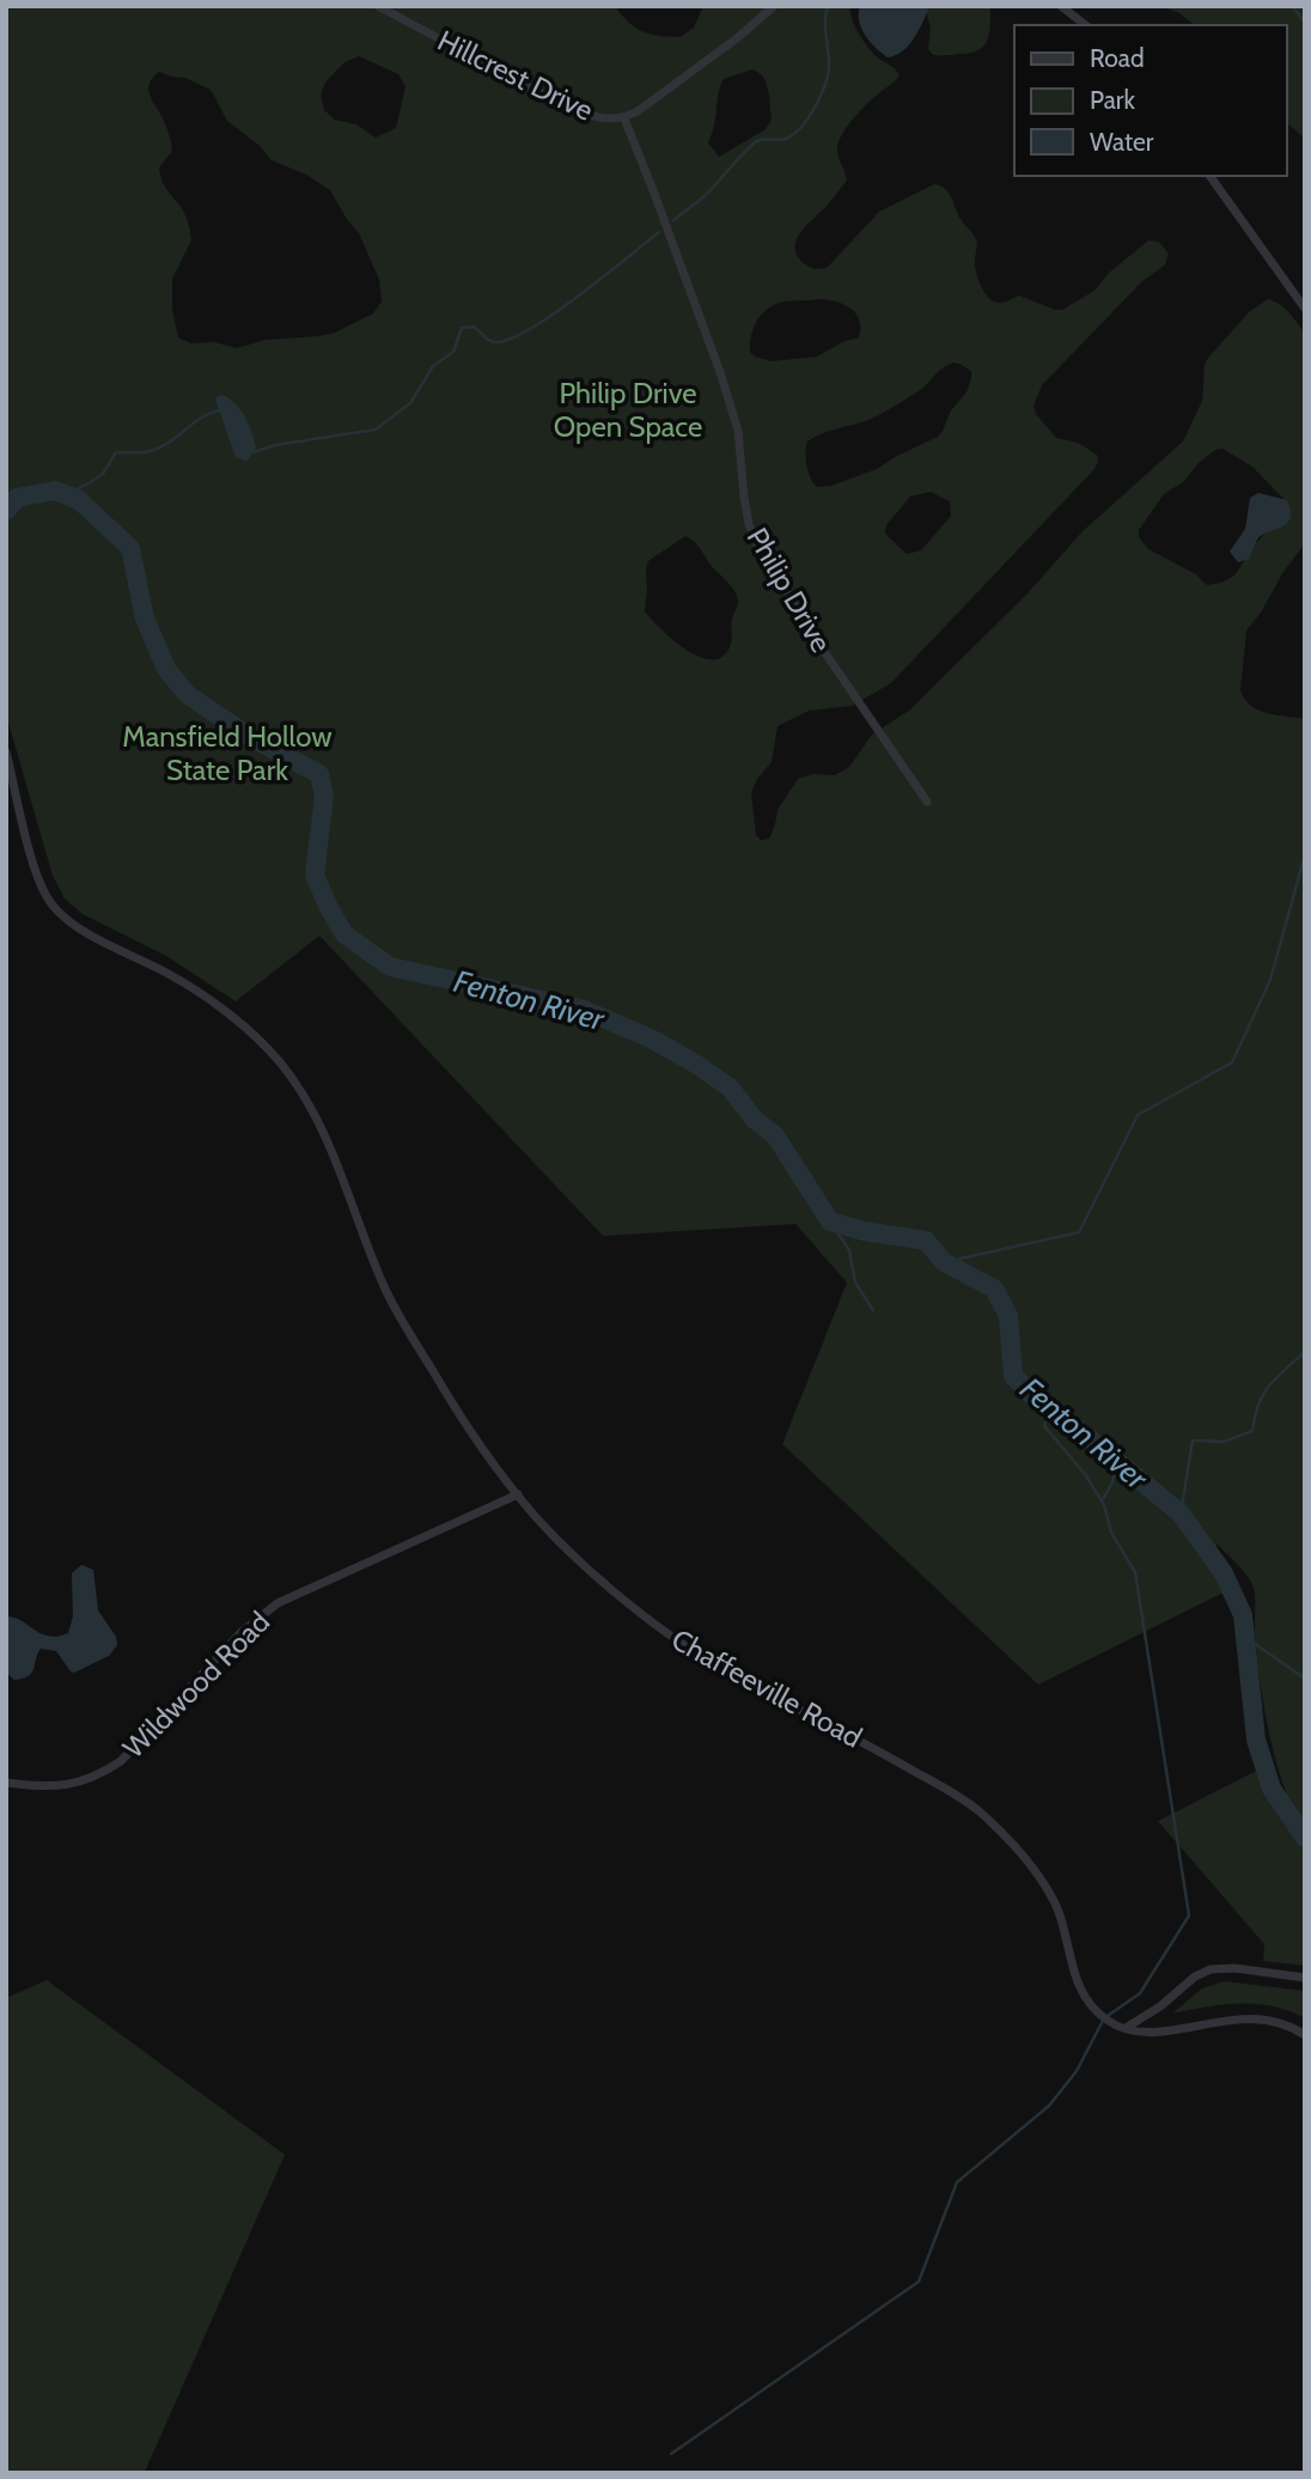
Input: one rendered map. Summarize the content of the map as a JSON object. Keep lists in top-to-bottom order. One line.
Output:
{"streets":{"street":["Hillcrest Drive","Philip Drive","Wildwood Road","Chaffeeville Road"]},"crossings":[["Hillcrest Drive","Philip Drive"],["Wildwood Road","Chaffeeville Road"]],"water":["Fenton River"],"parks":["Philip Drive Open Space","Mansfield Hollow State Park"],"legend":["Road","Park","Water"]}
